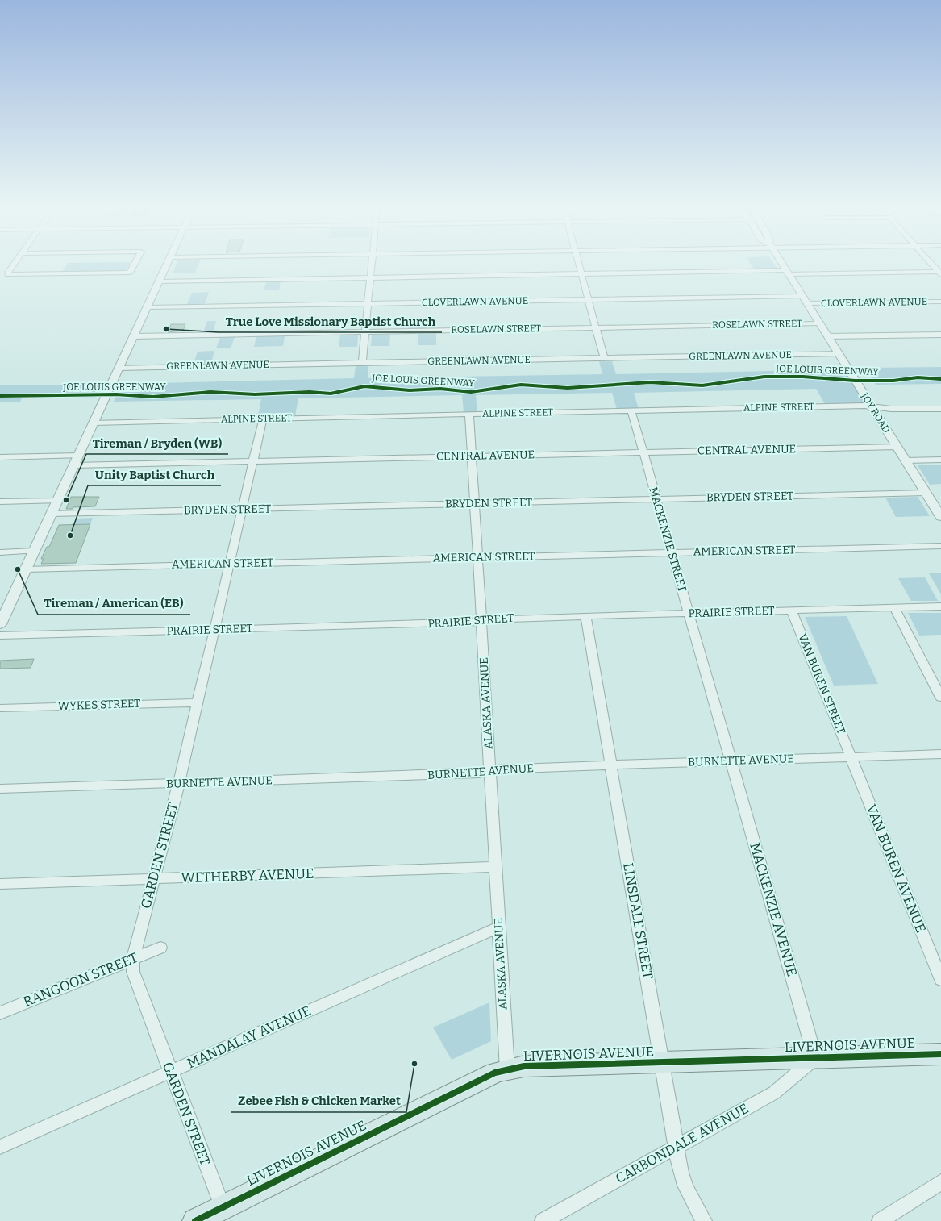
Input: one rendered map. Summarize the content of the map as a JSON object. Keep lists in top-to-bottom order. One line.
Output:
{"streets":{"main road":["LIVERNOIS AVENUE"],"street":["CLOVERLAWN AVENUE","ROSELAWN STREET","GREENLAWN AVENUE","ALPINE STREET","JOY ROAD","CENTRAL AVENUE","BRYDEN STREET","MACKENZIE STREET","AMERICAN STREET","PRAIRIE STREET","VAN BUREN STREET","ALASKA AVENUE","WYKES STREET","BURNETTE AVENUE","GARDEN STREET","VAN BUREN AVENUE","WETHERBY AVENUE","MACKENZIE AVENUE","LINSDALE STREET","RANGOON STREET","MANDALAY AVENUE","CARBONDALE AVENUE"],"cycle path":["JOE LOUIS GREENWAY"]},"crossings":[["CLOVERLAWN AVENUE","JOY ROAD"],["ROSELAWN STREET","JOY ROAD"],["GREENLAWN AVENUE","JOY ROAD"],["ALPINE STREET","JOY ROAD"],["ALPINE STREET","MACKENZIE STREET"],["ALPINE STREET","ALASKA AVENUE"],["ALPINE STREET","GARDEN STREET"],["JOY ROAD","CENTRAL AVENUE"],["JOY ROAD","BRYDEN STREET"],["CENTRAL AVENUE","MACKENZIE STREET"],["CENTRAL AVENUE","ALASKA AVENUE"],["CENTRAL AVENUE","GARDEN STREET"],["BRYDEN STREET","MACKENZIE STREET"],["BRYDEN STREET","ALASKA AVENUE"],["BRYDEN STREET","GARDEN STREET"],["MACKENZIE STREET","AMERICAN STREET"],["MACKENZIE STREET","PRAIRIE STREET"],["MACKENZIE STREET","BURNETTE AVENUE"],["MACKENZIE STREET","MACKENZIE AVENUE"],["AMERICAN STREET","ALASKA AVENUE"],["AMERICAN STREET","GARDEN STREET"],["PRAIRIE STREET","VAN BUREN STREET"],["PRAIRIE STREET","ALASKA AVENUE"],["PRAIRIE STREET","GARDEN STREET"],["PRAIRIE STREET","LINSDALE STREET"],["VAN BUREN STREET","BURNETTE AVENUE"],["VAN BUREN STREET","VAN BUREN AVENUE"],["ALASKA AVENUE","BURNETTE AVENUE"],["ALASKA AVENUE","WETHERBY AVENUE"],["ALASKA AVENUE","MANDALAY AVENUE"],["ALASKA AVENUE","LIVERNOIS AVENUE"],["WYKES STREET","GARDEN STREET"],["BURNETTE AVENUE","GARDEN STREET"],["BURNETTE AVENUE","VAN BUREN AVENUE"],["BURNETTE AVENUE","MACKENZIE AVENUE"],["BURNETTE AVENUE","LINSDALE STREET"],["GARDEN STREET","WETHERBY AVENUE"],["GARDEN STREET","RANGOON STREET"],["GARDEN STREET","MANDALAY AVENUE"],["GARDEN STREET","LIVERNOIS AVENUE"],["MACKENZIE AVENUE","LIVERNOIS AVENUE"],["MACKENZIE AVENUE","CARBONDALE AVENUE"],["LINSDALE STREET","LIVERNOIS AVENUE"],["LINSDALE STREET","CARBONDALE AVENUE"],["LIVERNOIS AVENUE","CARBONDALE AVENUE"]],"places":["True Love Missionary Baptist Church","Tireman / Bryden (WB)","Unity Baptist Church","Tireman / American (EB)","Zebee Fish & Chicken Market"]}
